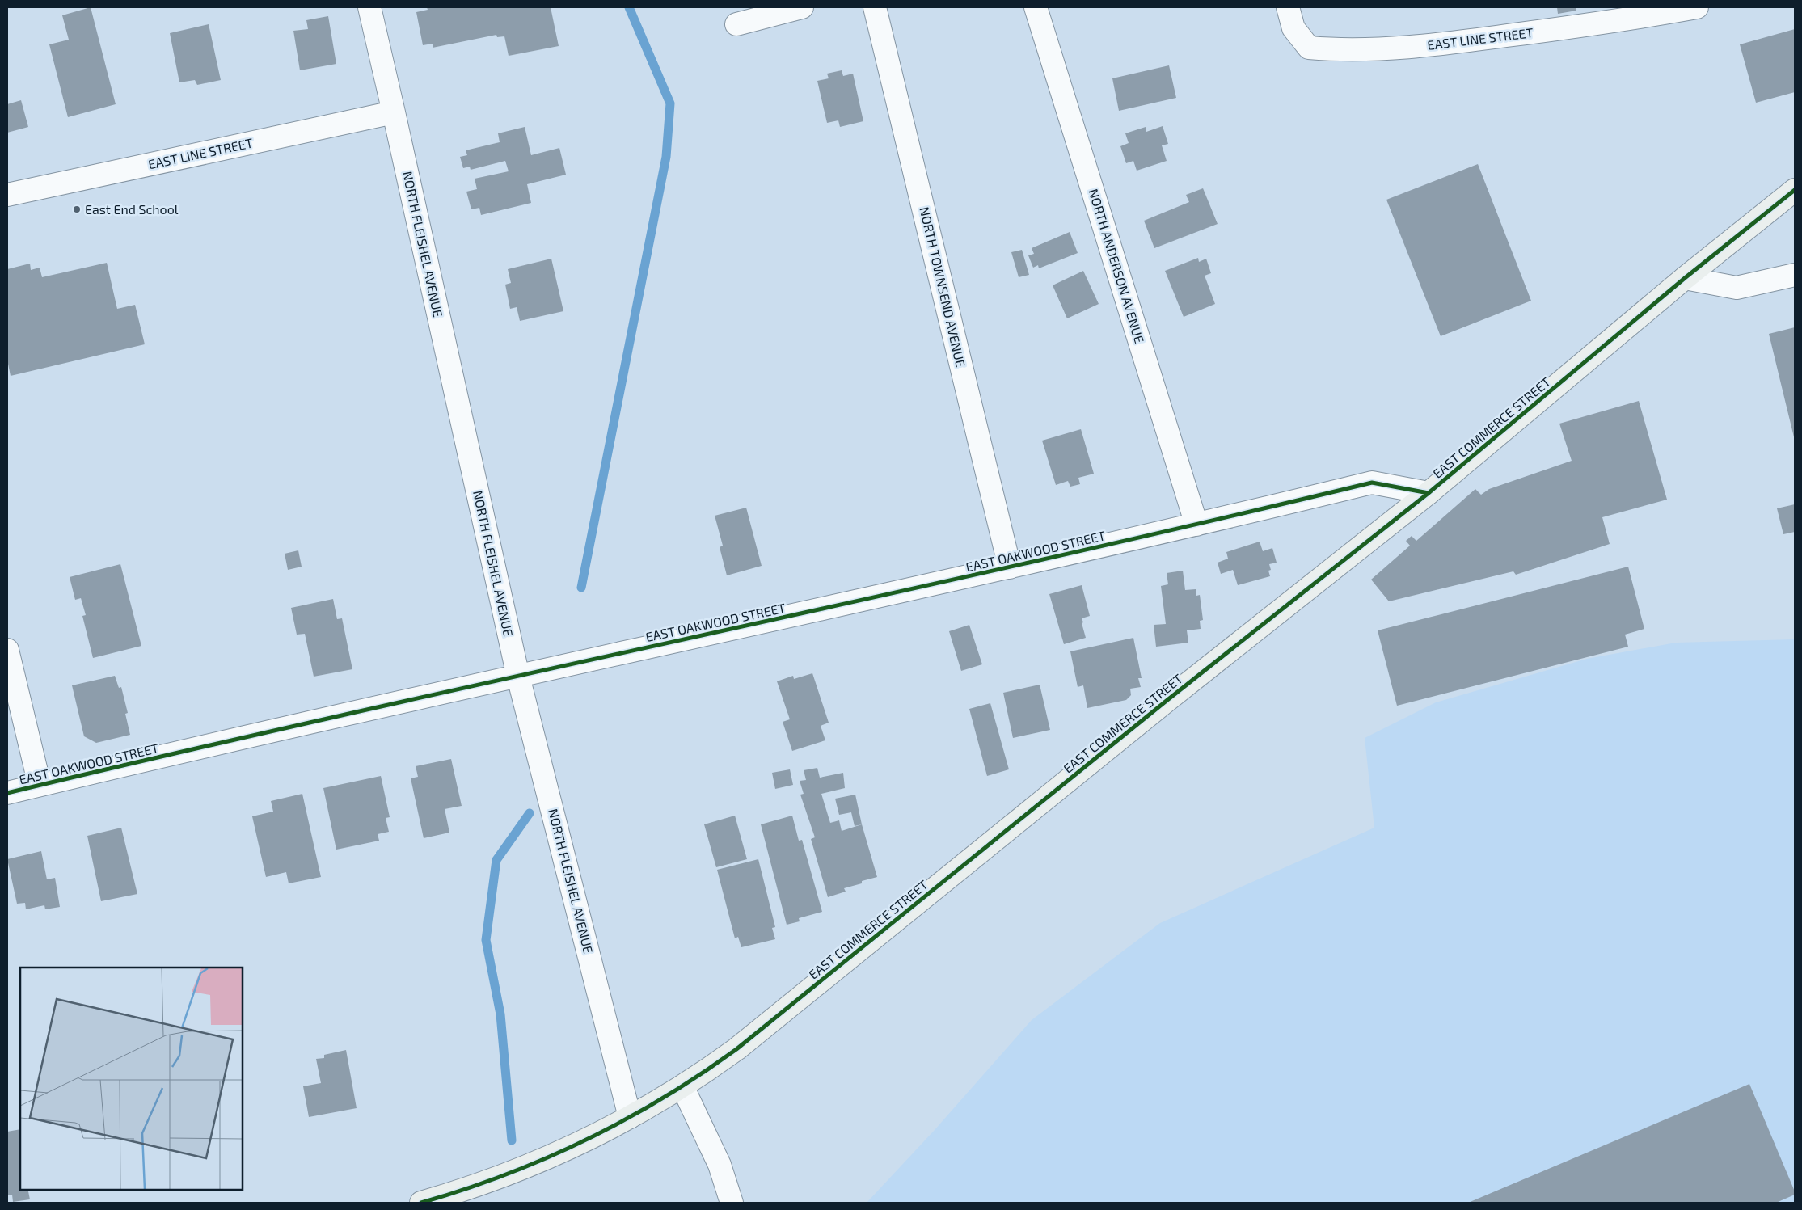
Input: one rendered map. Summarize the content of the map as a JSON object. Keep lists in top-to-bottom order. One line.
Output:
{"streets":{"street":["EAST LINE STREET","NORTH FLEISHEL AVENUE","NORTH ANDERSON AVENUE","NORTH TOWNSEND AVENUE","EAST COMMERCE STREET","EAST OAKWOOD STREET"]},"crossings":[["EAST LINE STREET","NORTH FLEISHEL AVENUE"],["NORTH FLEISHEL AVENUE","EAST COMMERCE STREET"],["NORTH FLEISHEL AVENUE","EAST OAKWOOD STREET"],["NORTH ANDERSON AVENUE","EAST OAKWOOD STREET"],["NORTH TOWNSEND AVENUE","EAST OAKWOOD STREET"],["EAST COMMERCE STREET","EAST OAKWOOD STREET"]],"places":["East End School"]}
